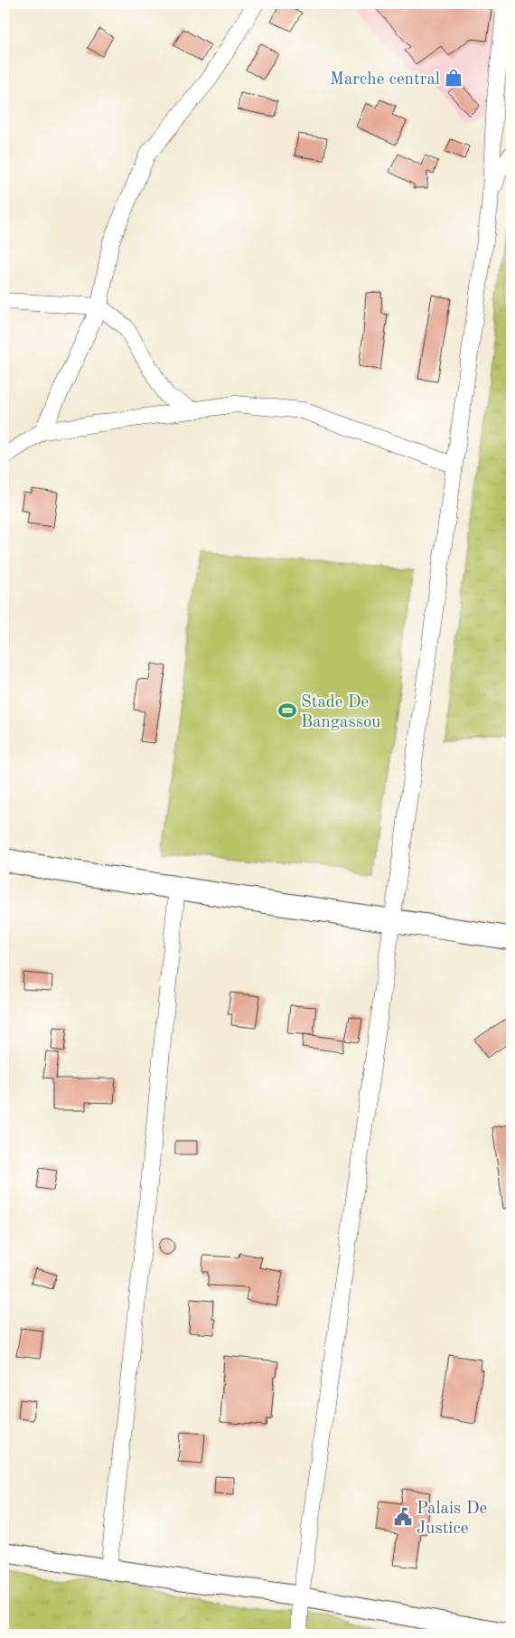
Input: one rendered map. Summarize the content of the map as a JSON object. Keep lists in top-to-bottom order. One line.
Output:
{"places":{"shop":["Marche central"],"sports":["Stade De Bangassou"],"public building":["Palais De Justice"]}}
